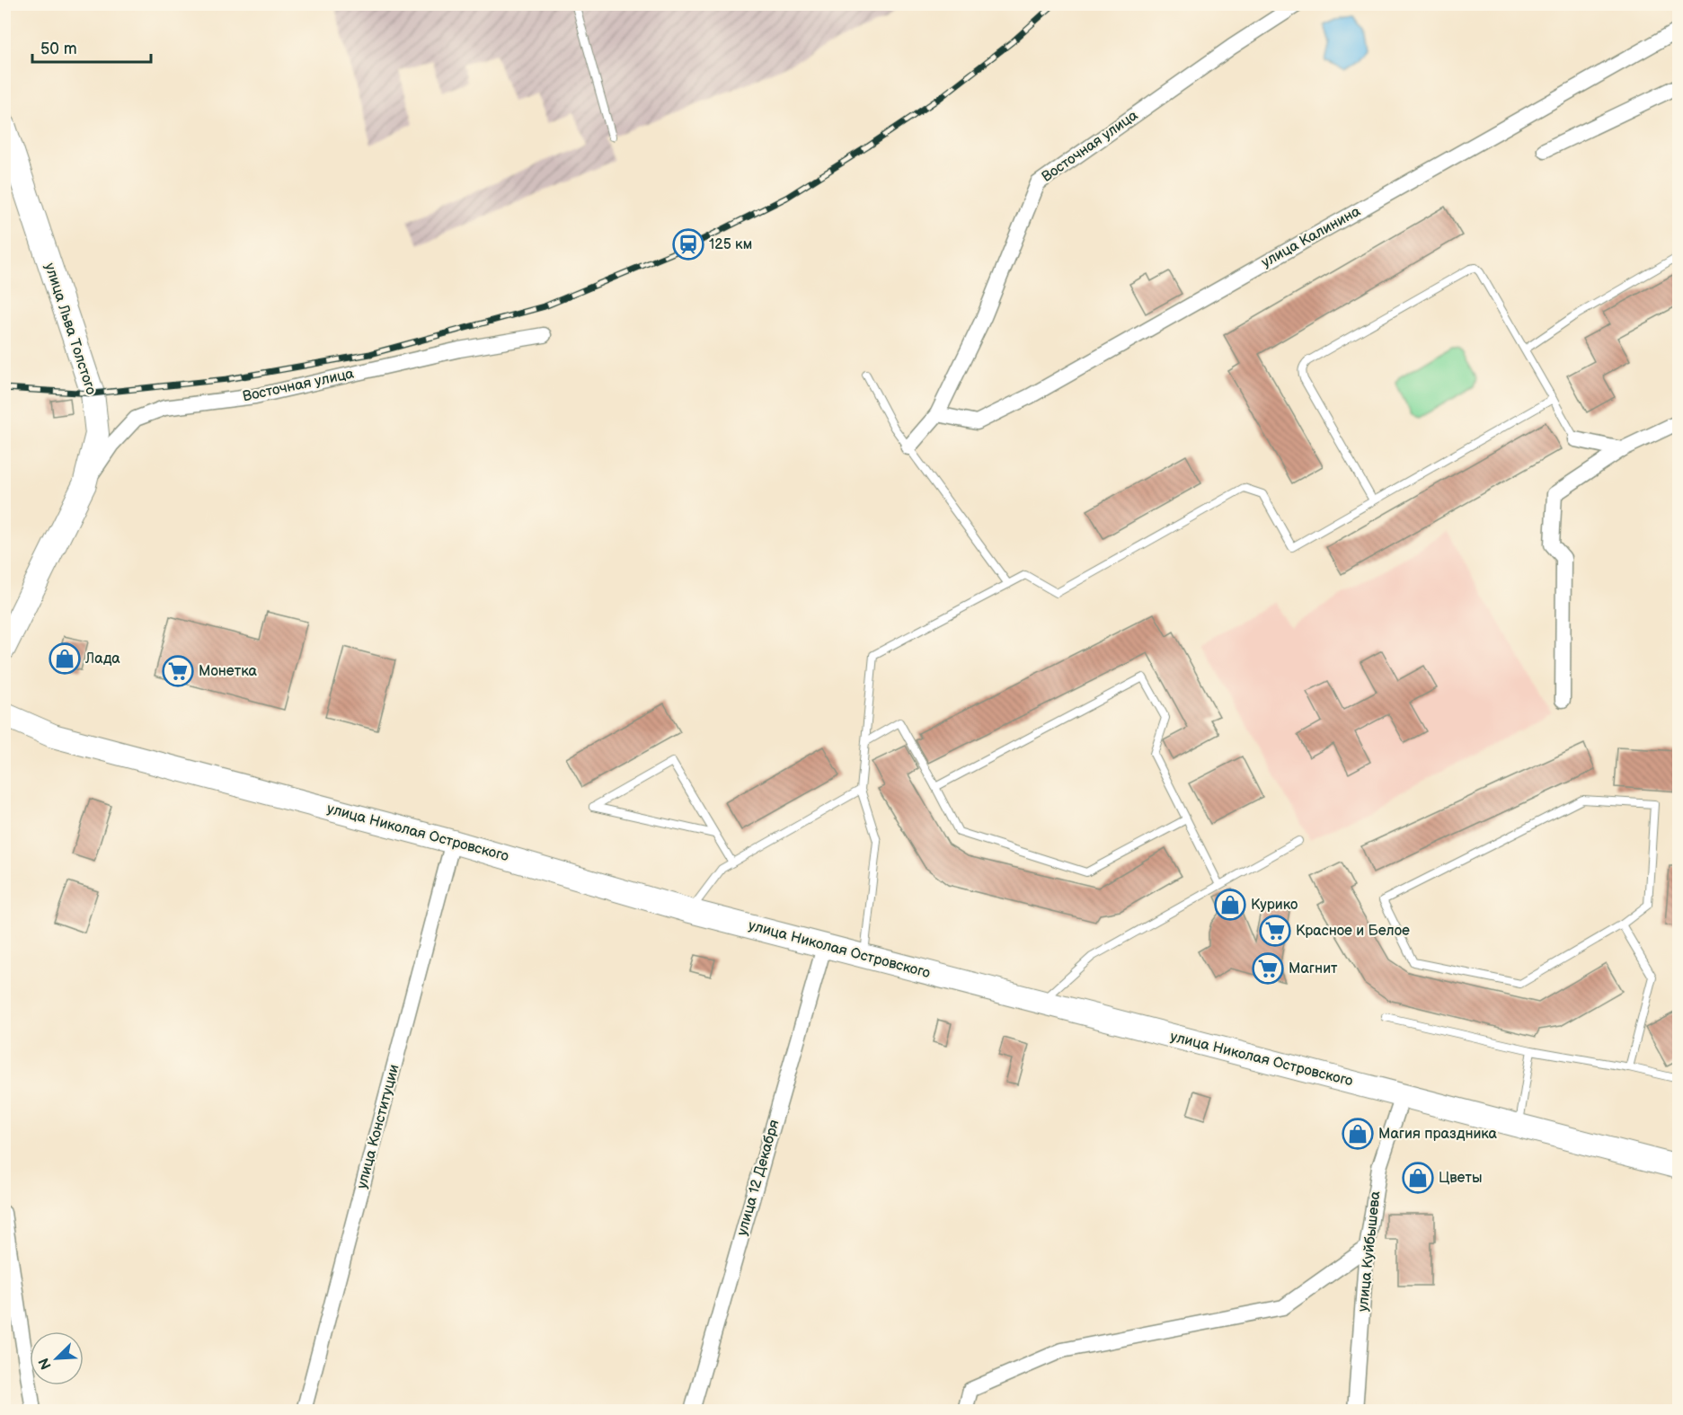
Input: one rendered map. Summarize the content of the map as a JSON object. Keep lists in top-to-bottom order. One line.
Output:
{"streets":{"main road":["улица Льва Толстого","улица Николая Островского"],"street":["Восточная улица","улица Калинина","улица Конституции","улица 12 Декабря","улица Куйбышева"]},"crossings":[["Восточная улица","улица Калинина"],["Восточная улица","улица Льва Толстого"],["улица Николая Островского","улица Конституции"],["улица Николая Островского","улица 12 Декабря"],["улица Николая Островского","улица Куйбышева"]],"places":{"station":["125 км"],"shop":["Лада","Курико","Магия праздника","Цветы"],"supermarket":["Монетка","Красное и Белое","Магнит"]},"scale_bar":"50 m","north":"bottom left"}
